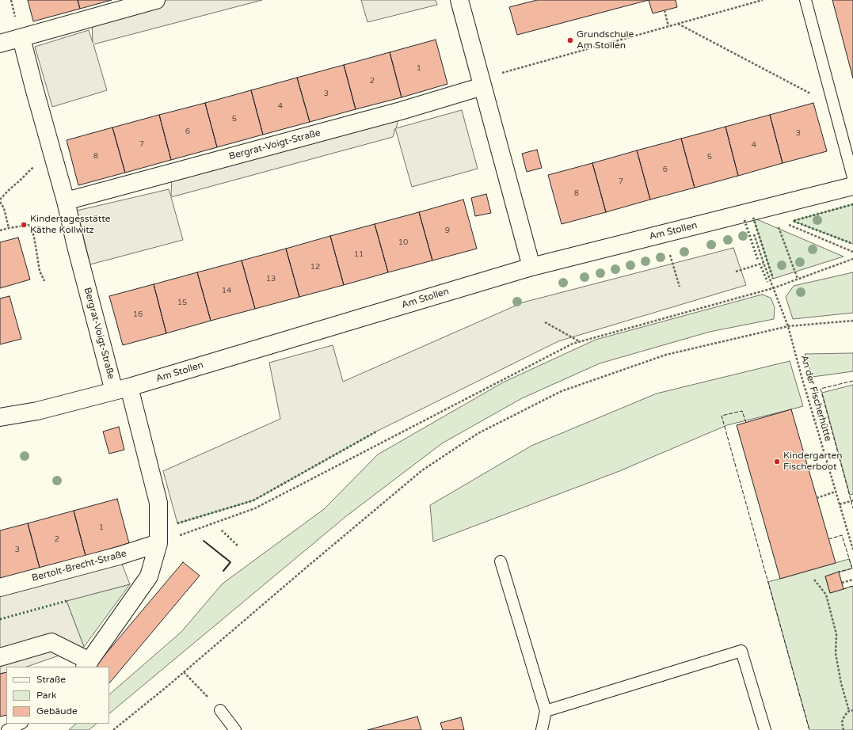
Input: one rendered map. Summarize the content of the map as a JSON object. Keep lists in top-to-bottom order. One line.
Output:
{"streets":{"street":["Bergrat-Voigt-Straße","Am Stollen","Bertolt-Brecht-Straße"],"path":["An der Fischerhütte"]},"crossings":[["Bergrat-Voigt-Straße","Am Stollen"],["Am Stollen","An der Fischerhütte"]],"places":["Grundschule Am Stollen","Kindertagesstätte Käthe Kollwitz","Kindergarten Fischerboot"],"house_numbers":["1","2","3","4","5","6","3","7","4","8","5","6","7","8","9","10","11","12","13","14","15","16","1","2","3"],"legend":["Straße","Park","Gebäude"]}
